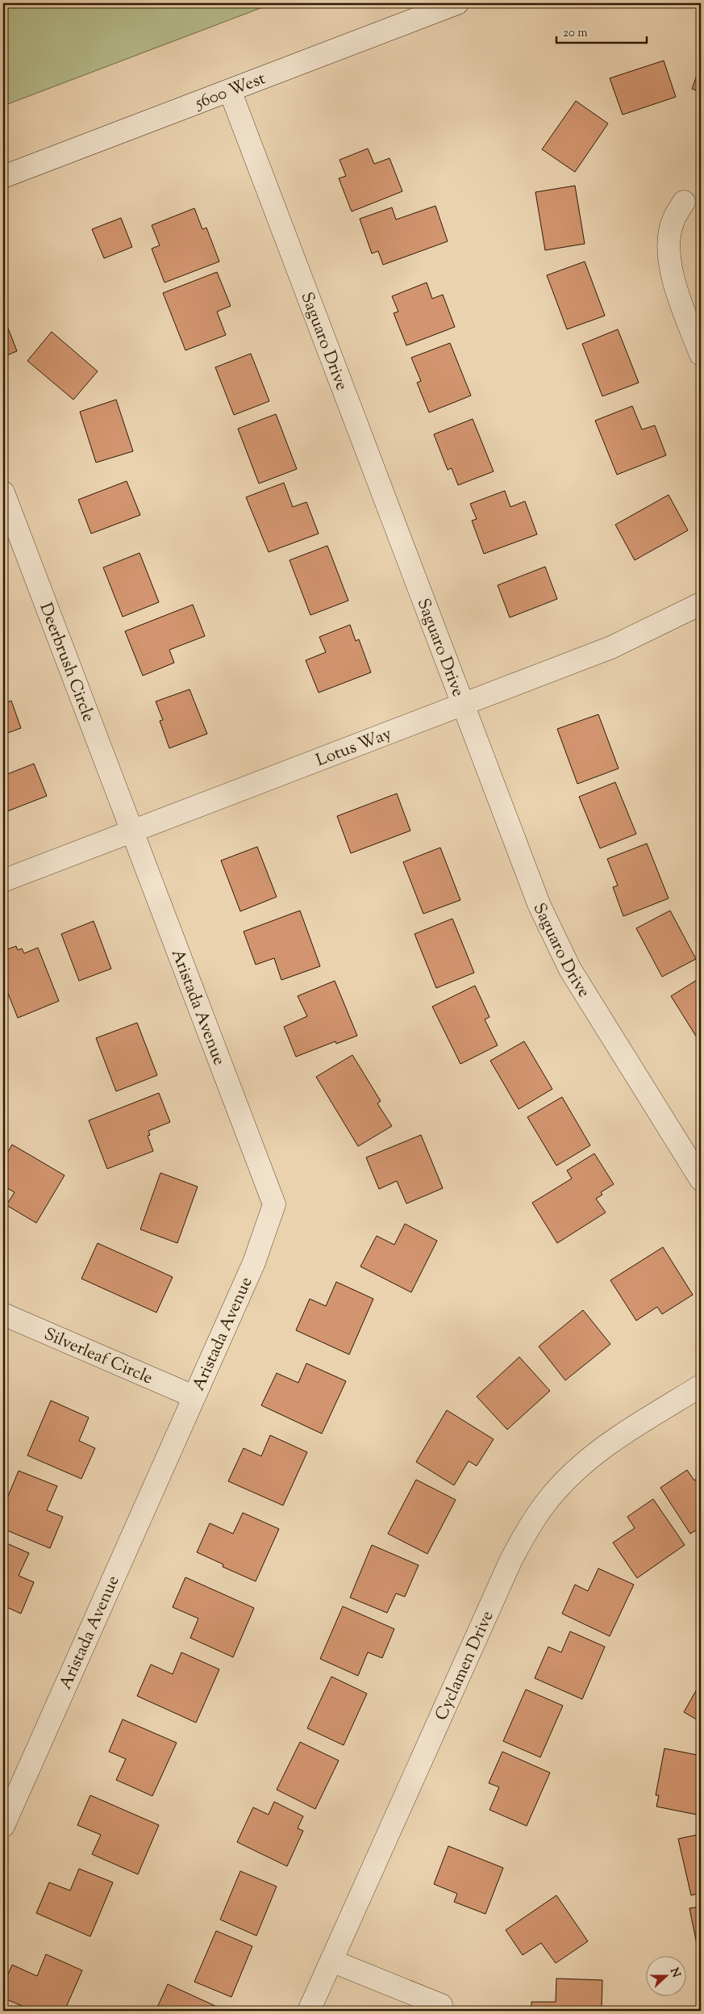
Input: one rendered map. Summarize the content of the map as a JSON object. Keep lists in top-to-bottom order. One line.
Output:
{"streets":{"street":["5600 West","Saguaro Drive","Deerbrush Circle","Lotus Way","Aristada Avenue","Silverleaf Circle","Cyclamen Drive"]},"crossings":[["5600 West","Saguaro Drive"],["Saguaro Drive","Lotus Way"],["Deerbrush Circle","Lotus Way"],["Deerbrush Circle","Aristada Avenue"],["Lotus Way","Aristada Avenue"],["Aristada Avenue","Silverleaf Circle"]],"scale_bar":"20 m","north":"right"}
